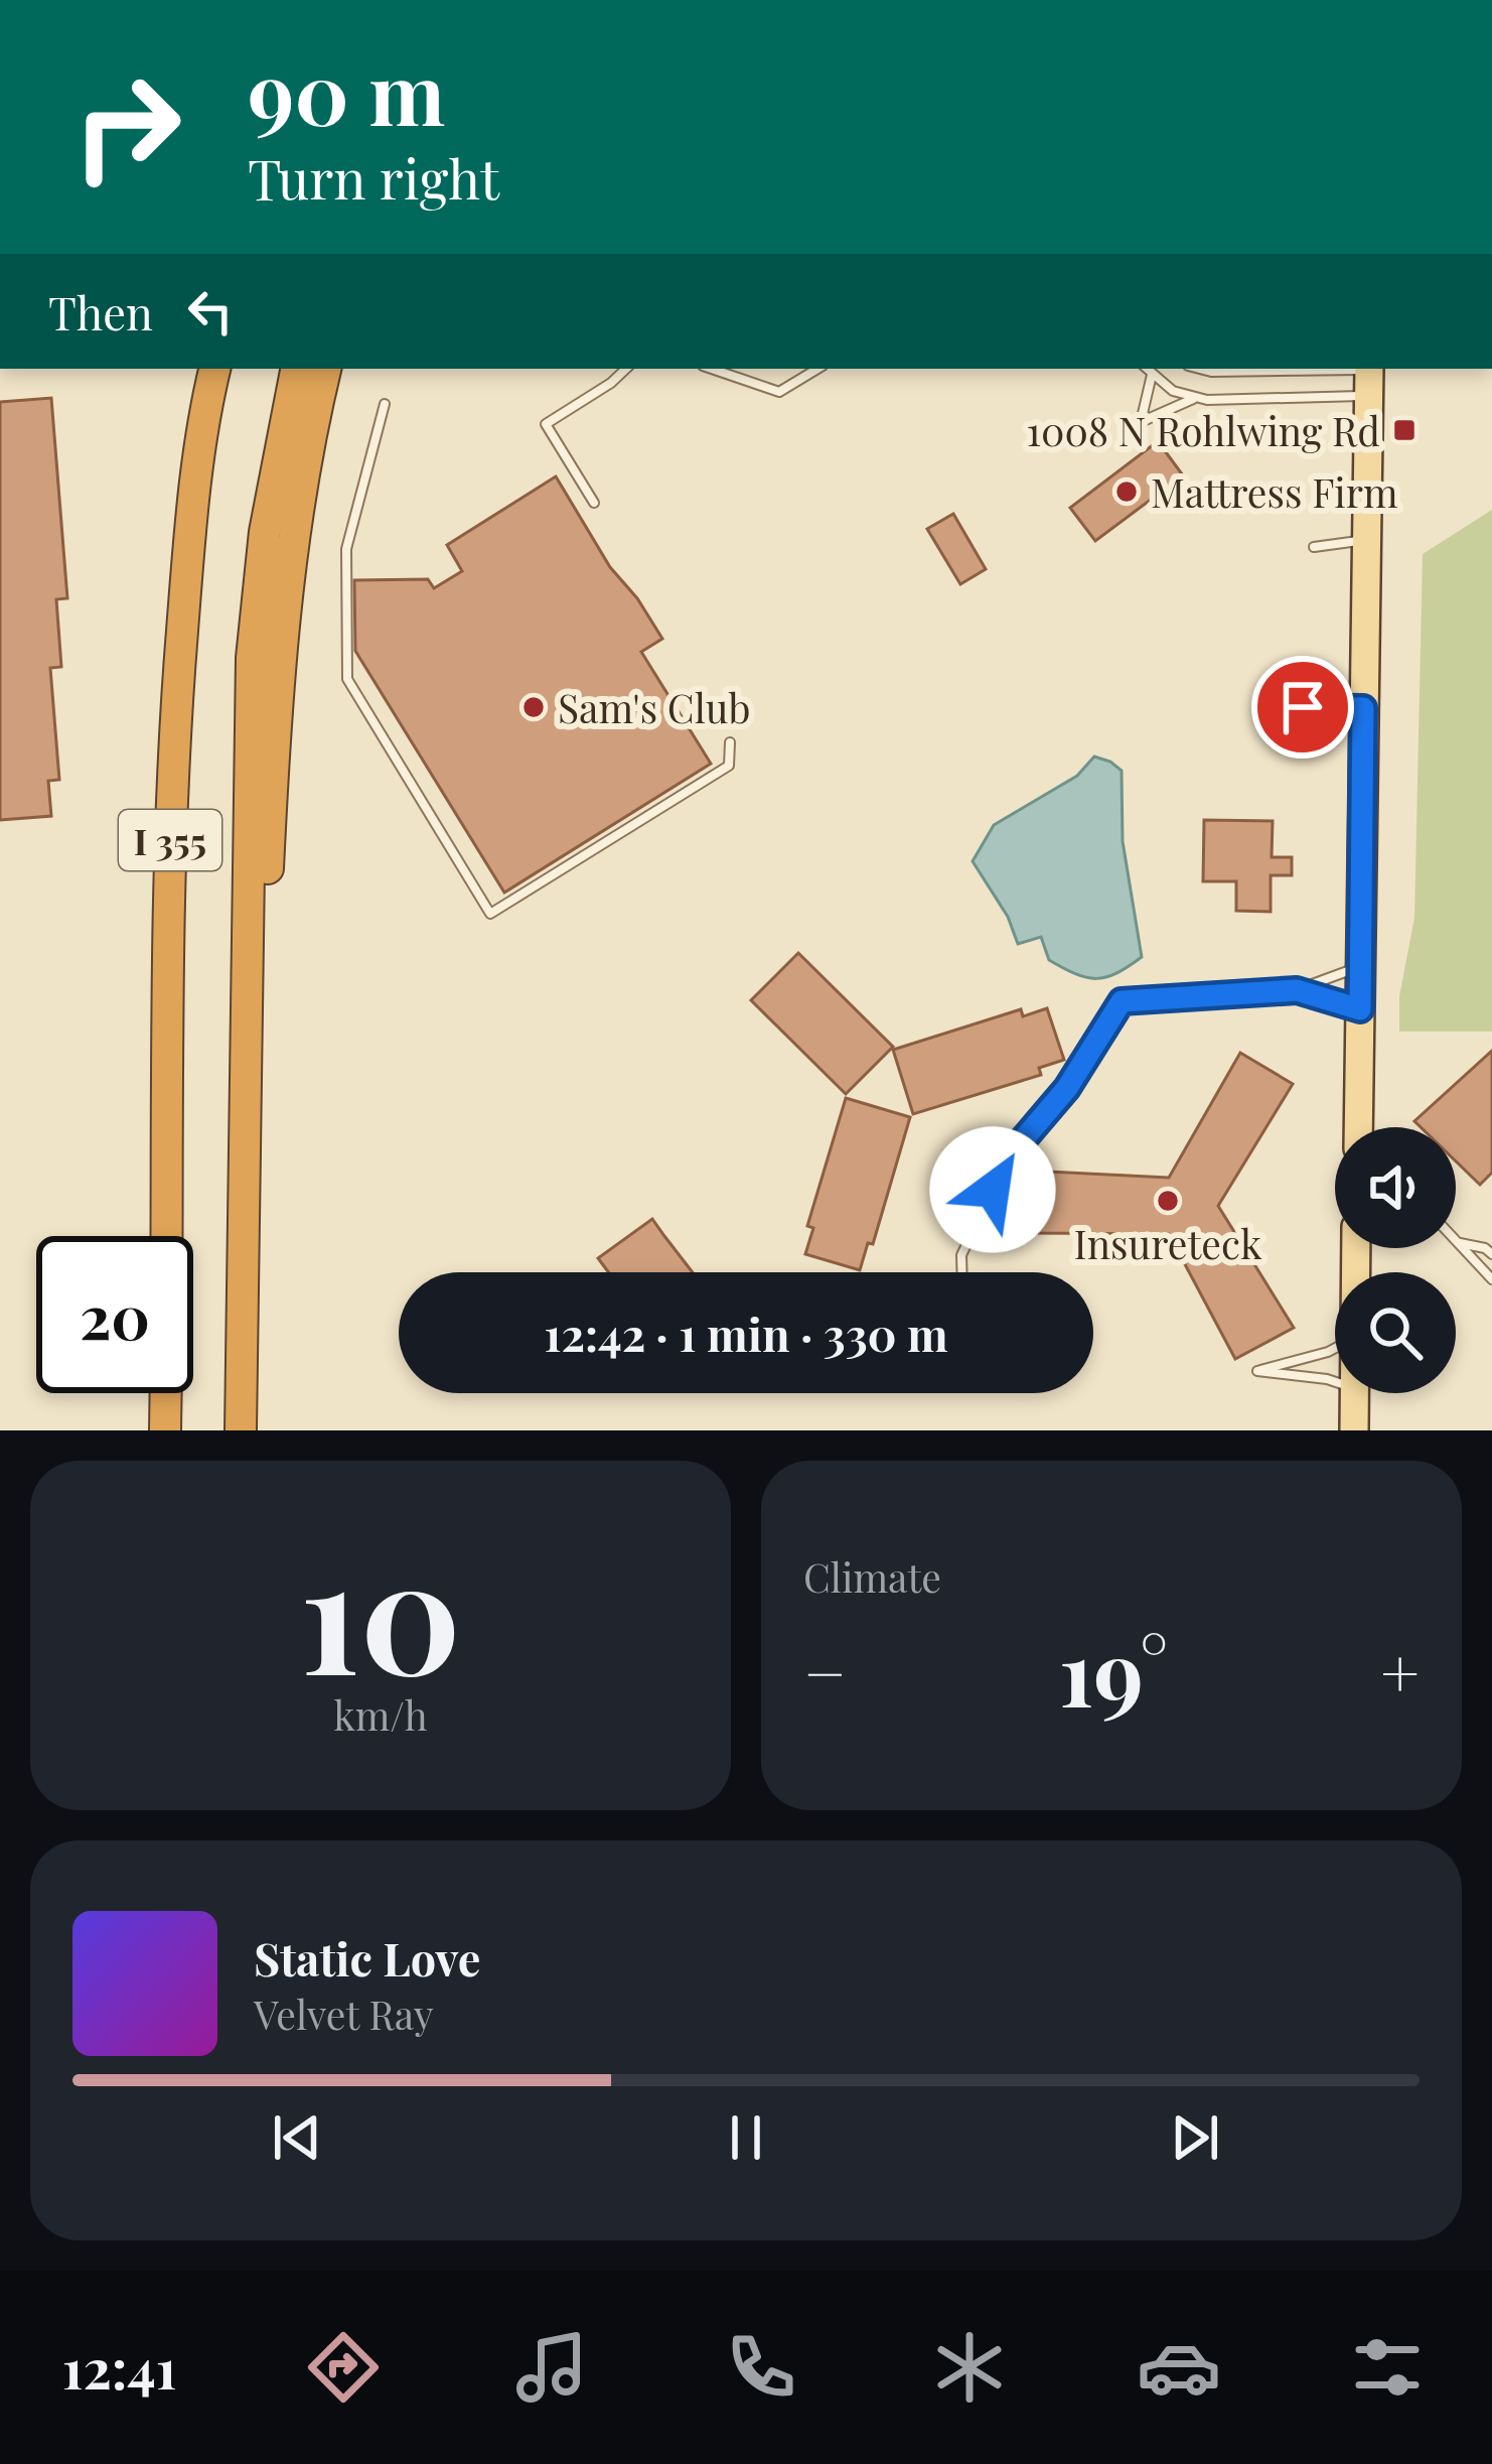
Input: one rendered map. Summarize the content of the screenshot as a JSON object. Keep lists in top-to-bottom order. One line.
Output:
{"streets":{"highway":["I 355"]},"places":{"transit":["1008 N Rohlwing Rd"],"other":["Mattress Firm","Sam's Club","Insureteck"]},"page":{"turn":["90 m","Turn right"],"then":"Then","limit":"20","trip":"12:42 · 1 min · 330 m","tile":[["10","km/h"],"Climate"],"heat":["−","19°","+"],"song":["Static Love","Velvet Ray"],"tabs":"12:41"}}
